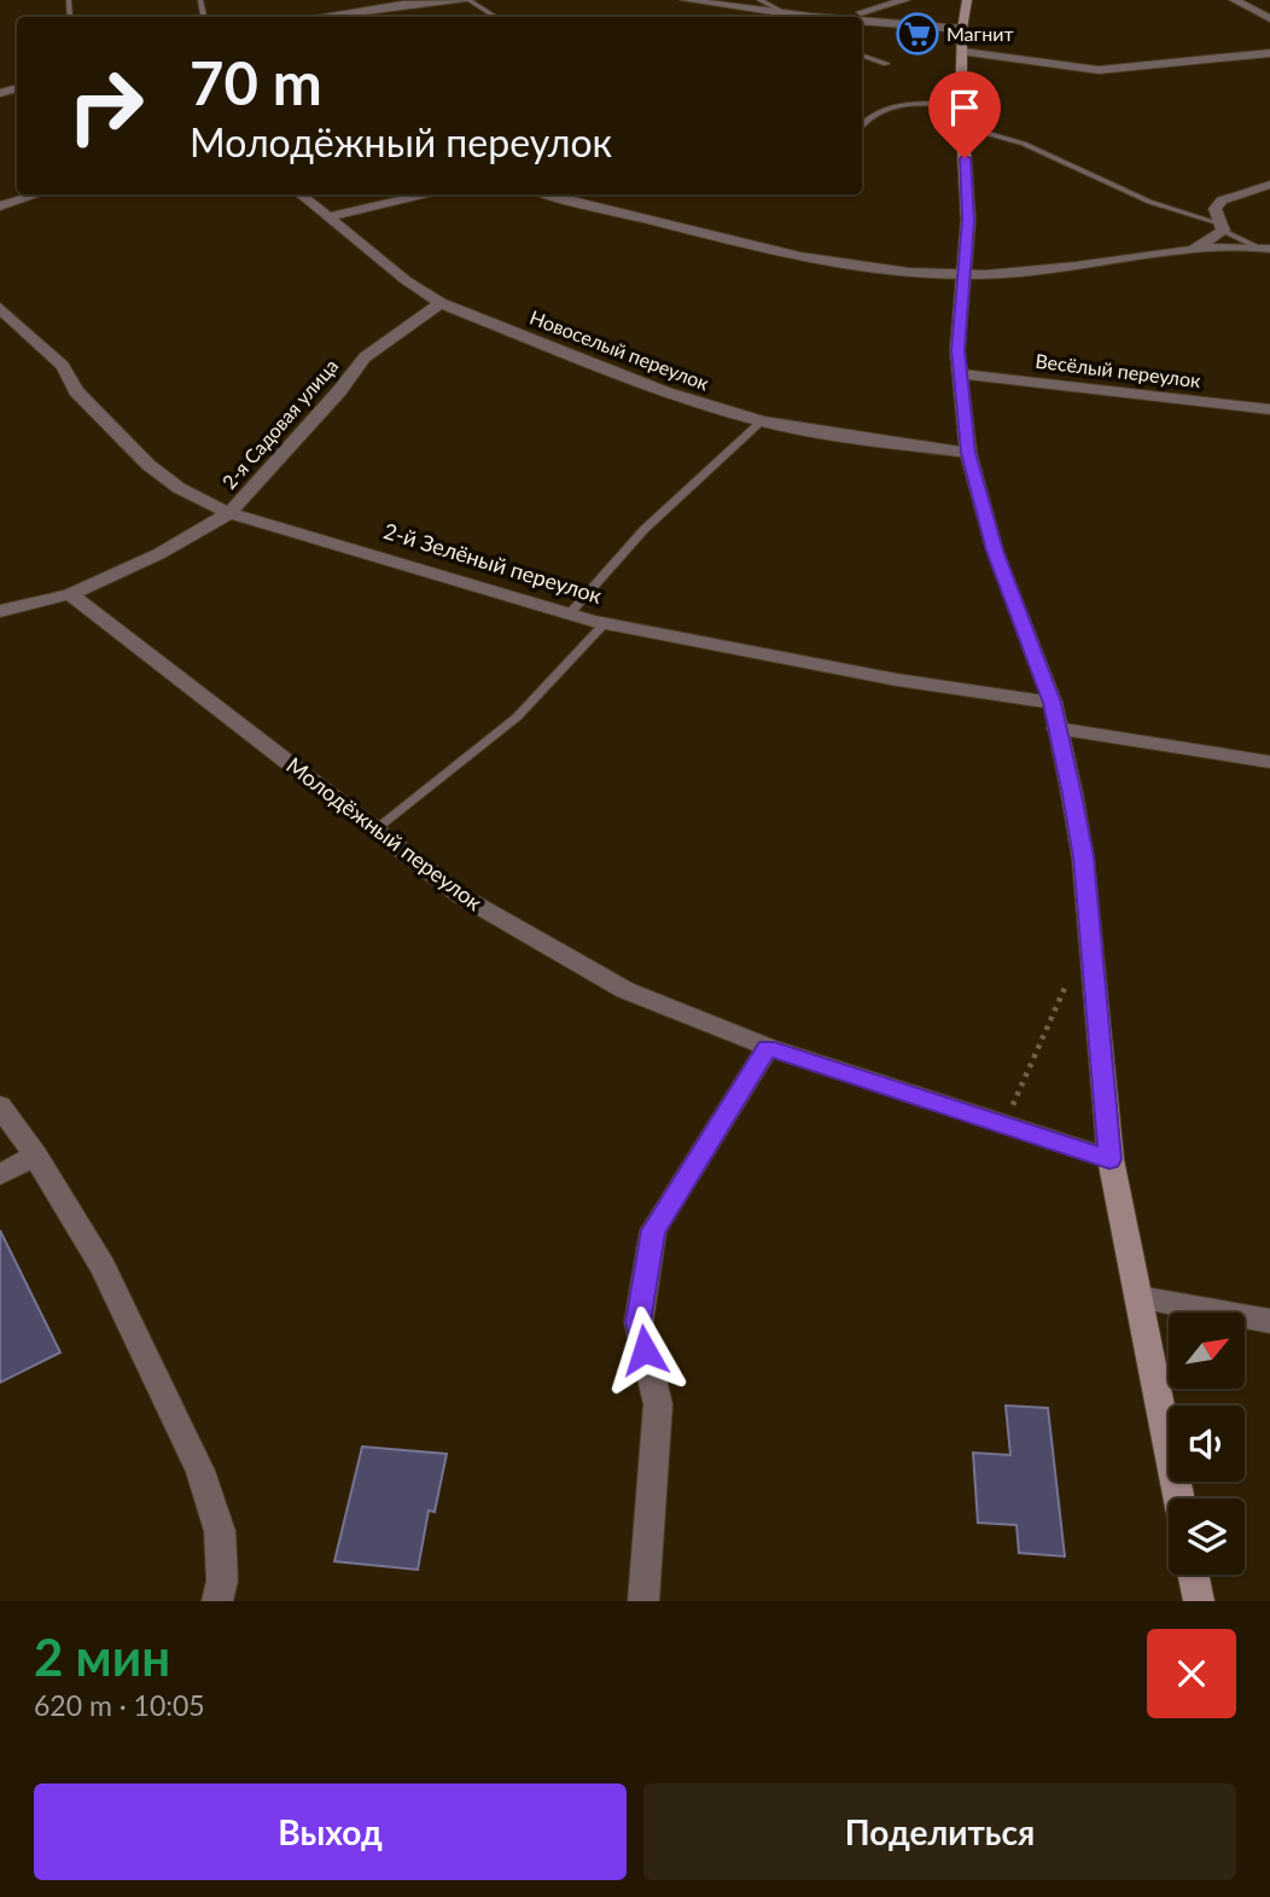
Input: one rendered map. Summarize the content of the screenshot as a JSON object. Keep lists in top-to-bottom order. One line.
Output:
{"streets":{"street":["Новоселый переулок","Весёлый переулок","2-я Садовая улица","2-й Зелёный переулок","Молодёжный переулок"]},"crossings":[["Новоселый переулок","2-я Садовая улица"],["2-я Садовая улица","2-й Зелёный переулок"],["2-я Садовая улица","Молодёжный переулок"]],"places":{"supermarket":["Магнит"]},"north":"top right","page":{"turn":["70 m","Молодёжный переулок"],"heading":["2 мин","620 m · 10:05"],"buttons":["Выход","Поделиться"]}}
